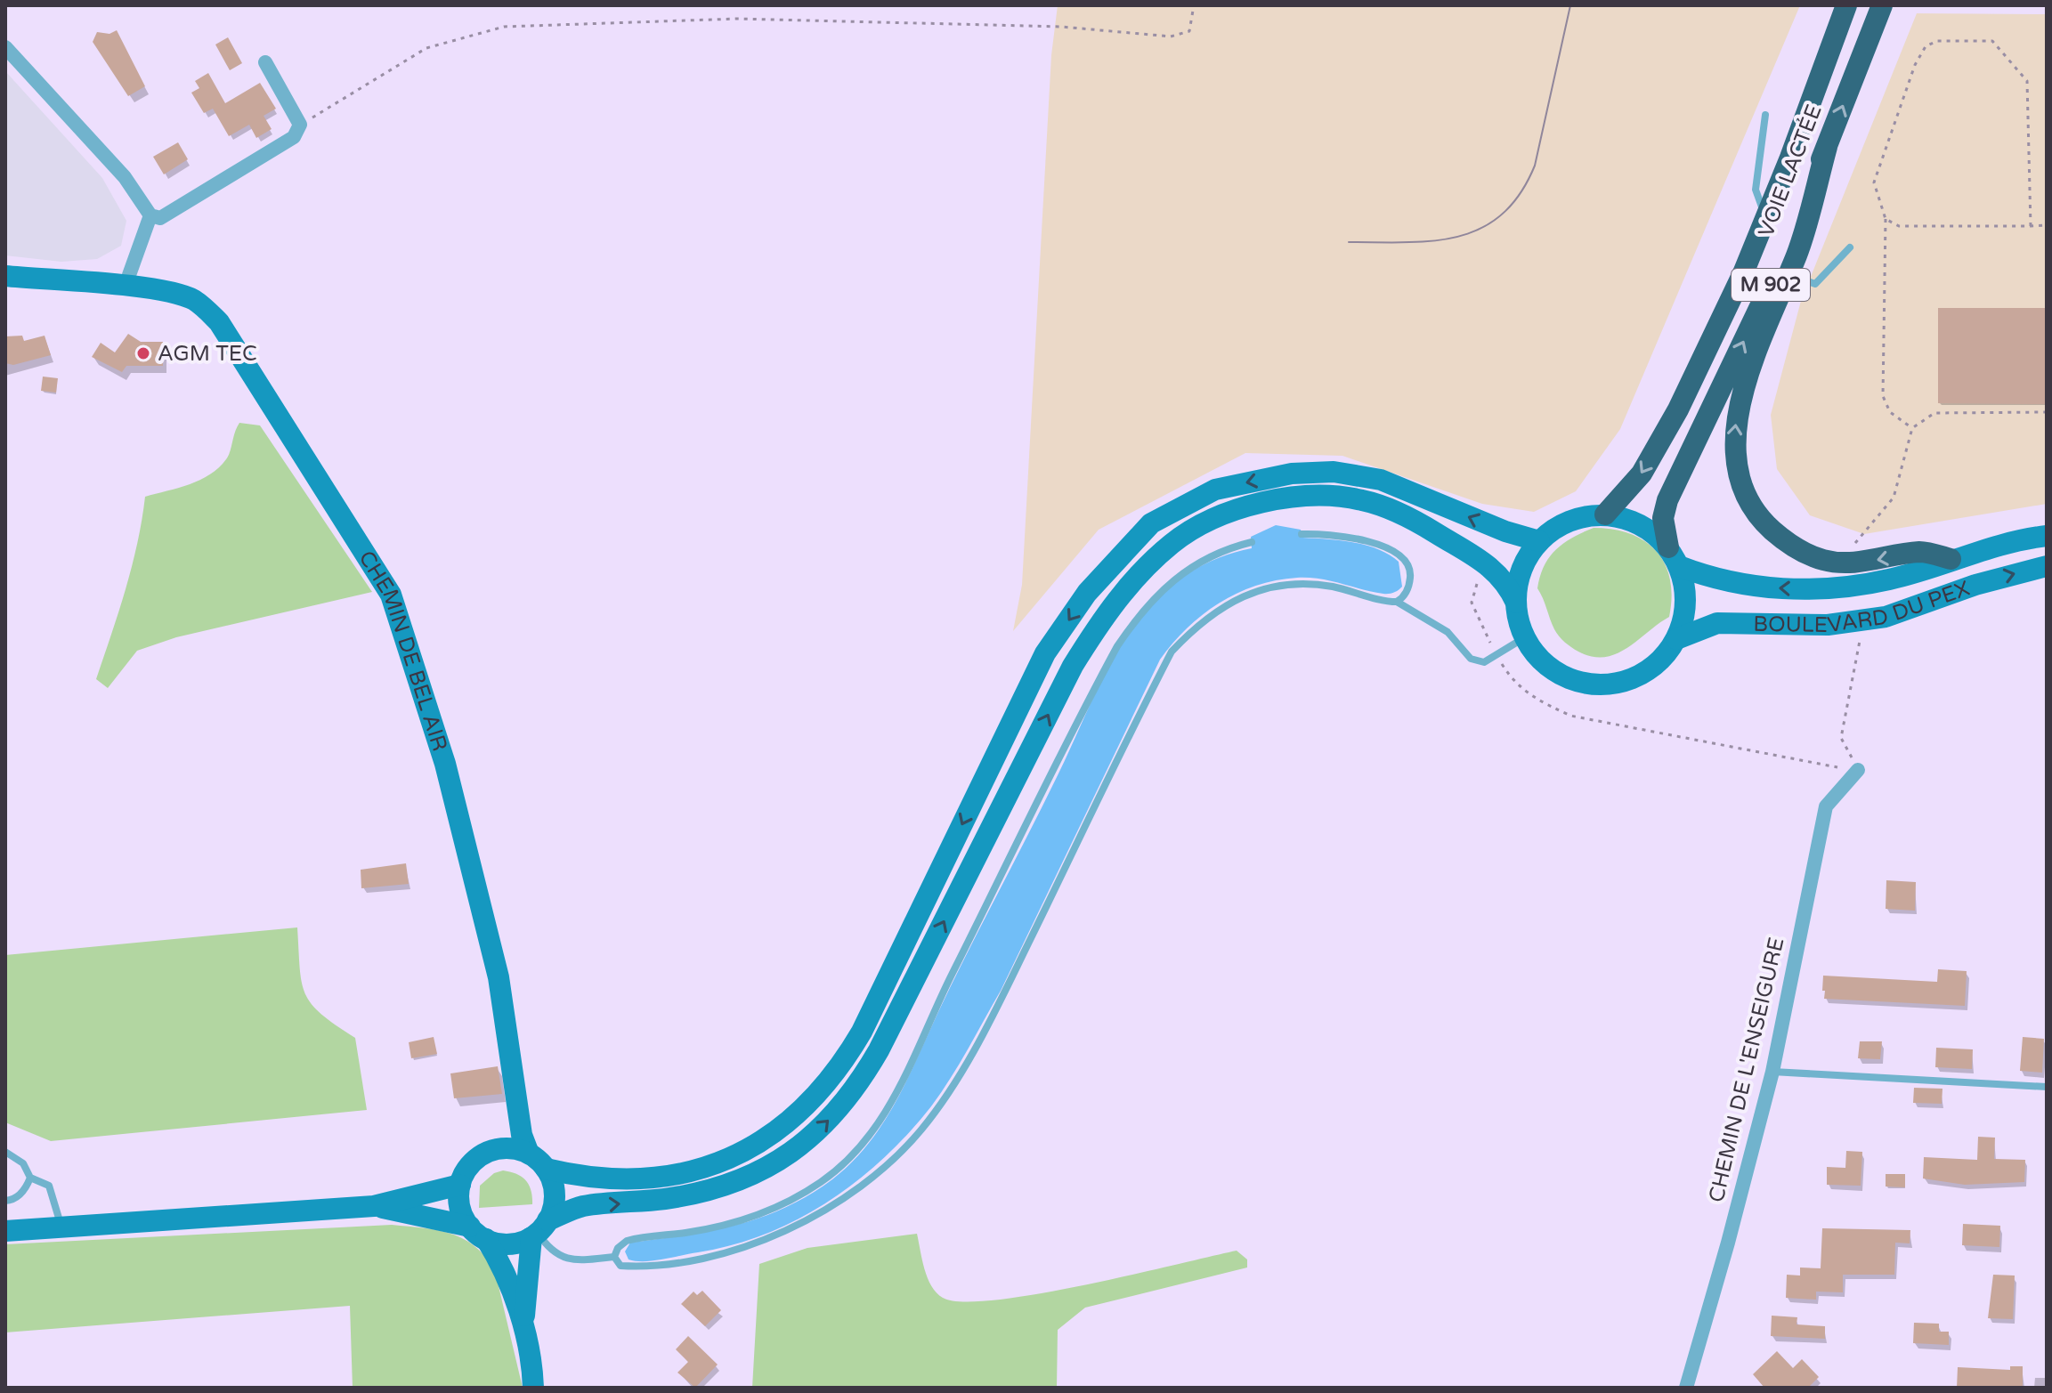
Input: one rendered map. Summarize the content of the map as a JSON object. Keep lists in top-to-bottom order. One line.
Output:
{"streets":{"highway":["VOIE LACTÉE","M 902"],"main road":["BOULEVARD DU PEX","CHEMIN DE BEL AIR"],"street":["CHEMIN DE L'ENSEIGURE"]},"crossings":[["VOIE LACTÉE","BOULEVARD DU PEX"]],"places":["AGM TEC"]}
